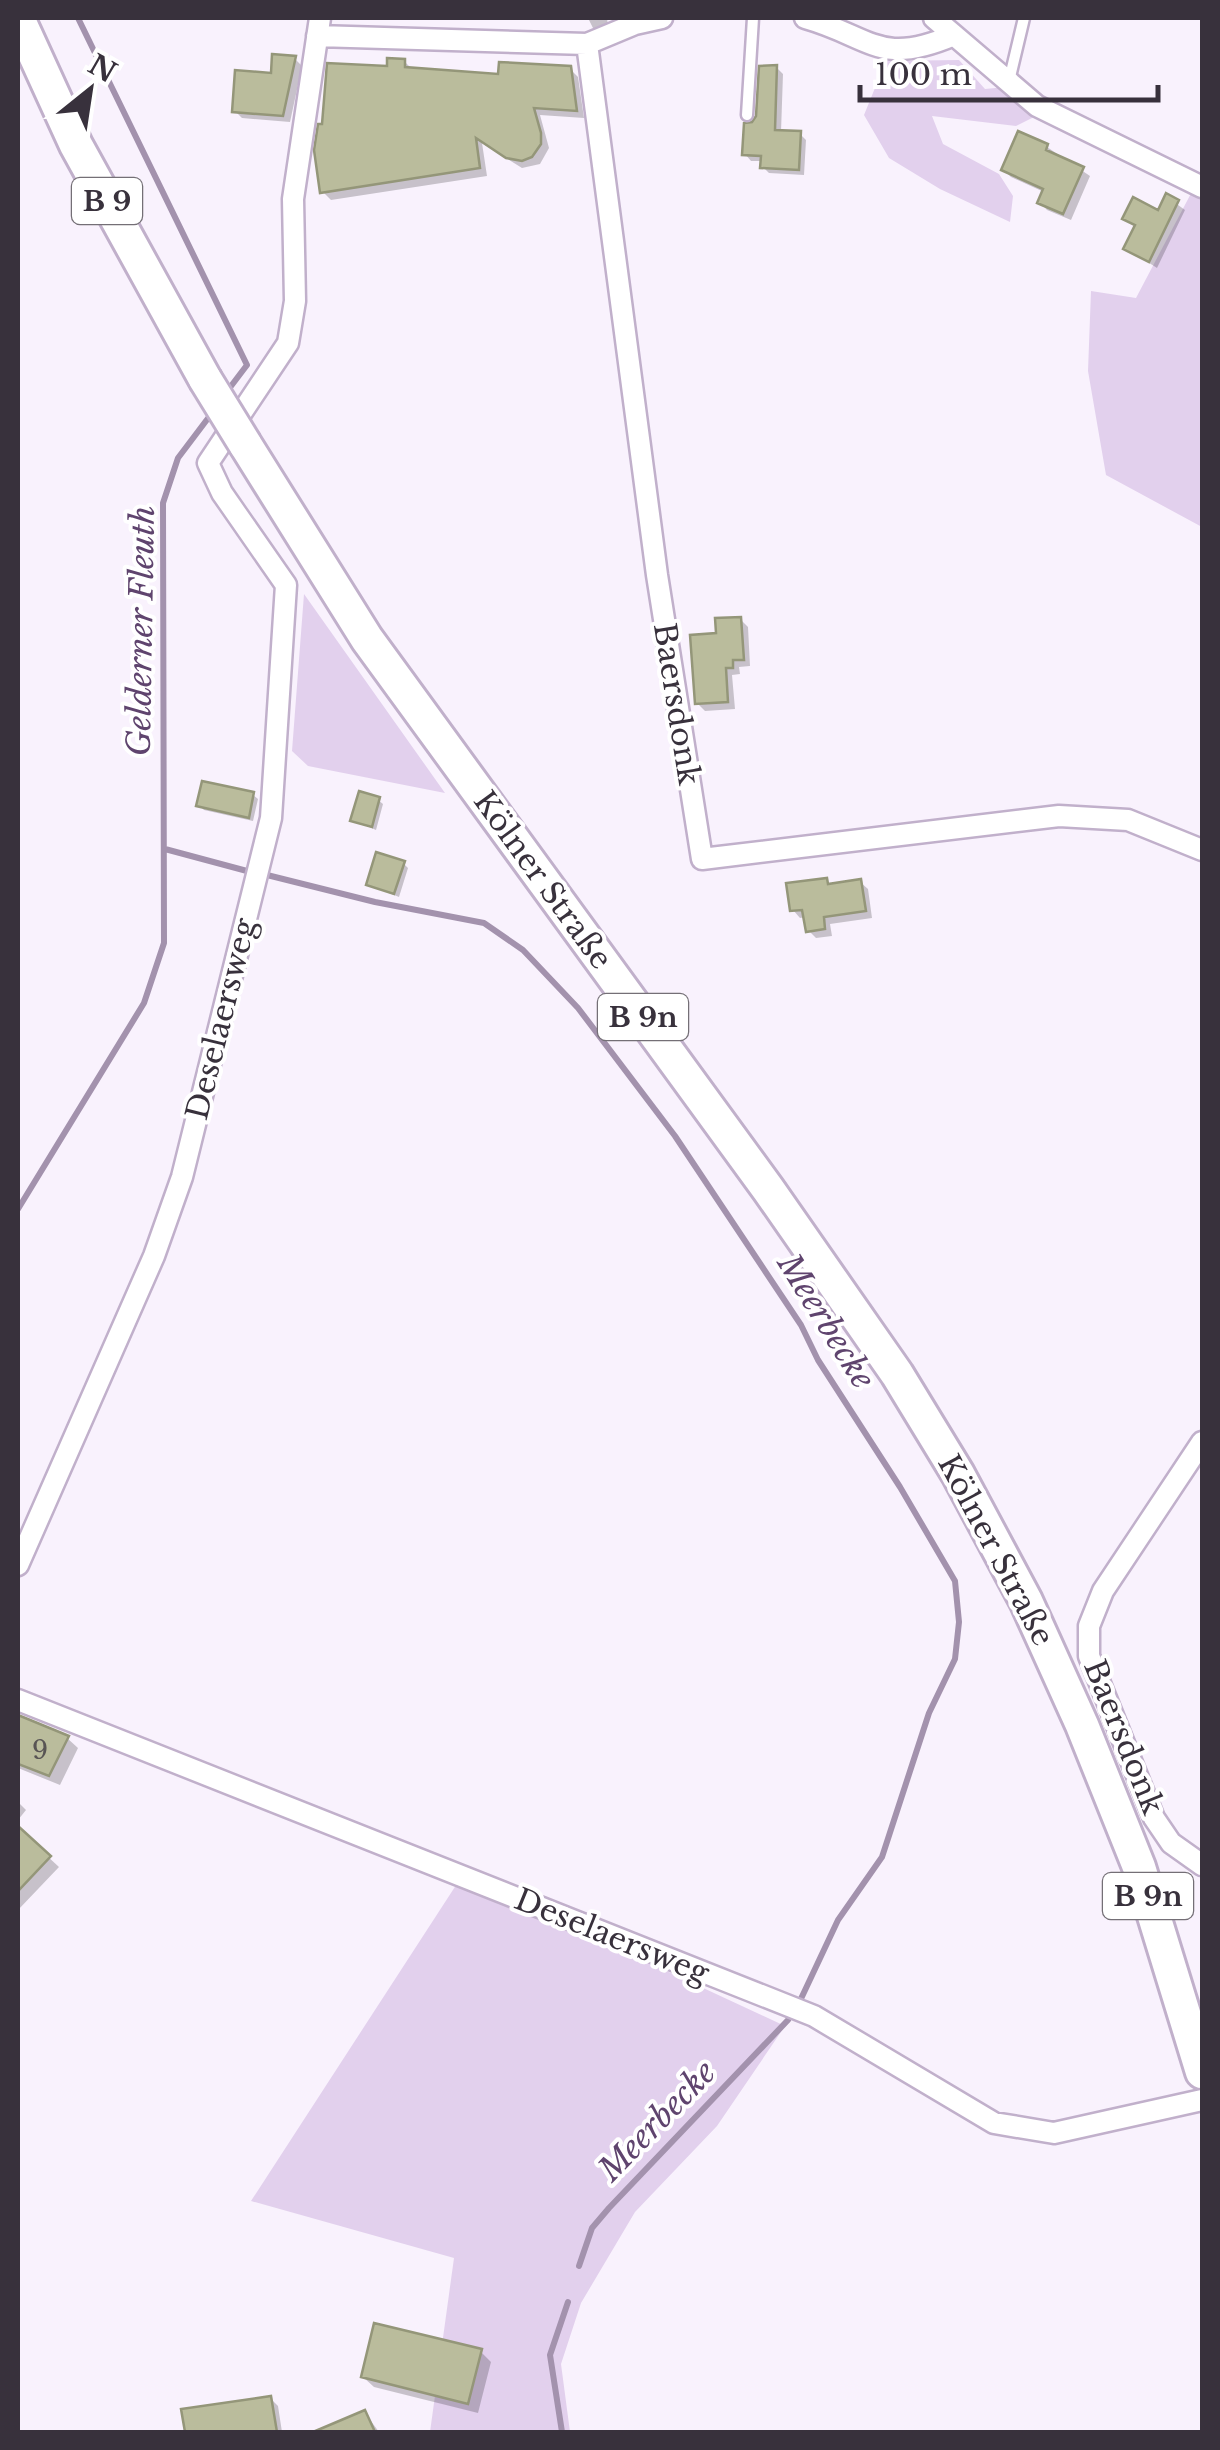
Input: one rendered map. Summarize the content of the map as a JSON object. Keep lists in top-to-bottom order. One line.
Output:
{"streets":{"main road":["B 9","Kölner Straße","B 9n"],"street":["Baersdonk","Deselaersweg"]},"water":["Gelderner Fleuth","Meerbecke"],"house_numbers":["9"],"scale_bar":"100 m","north":"top right"}
